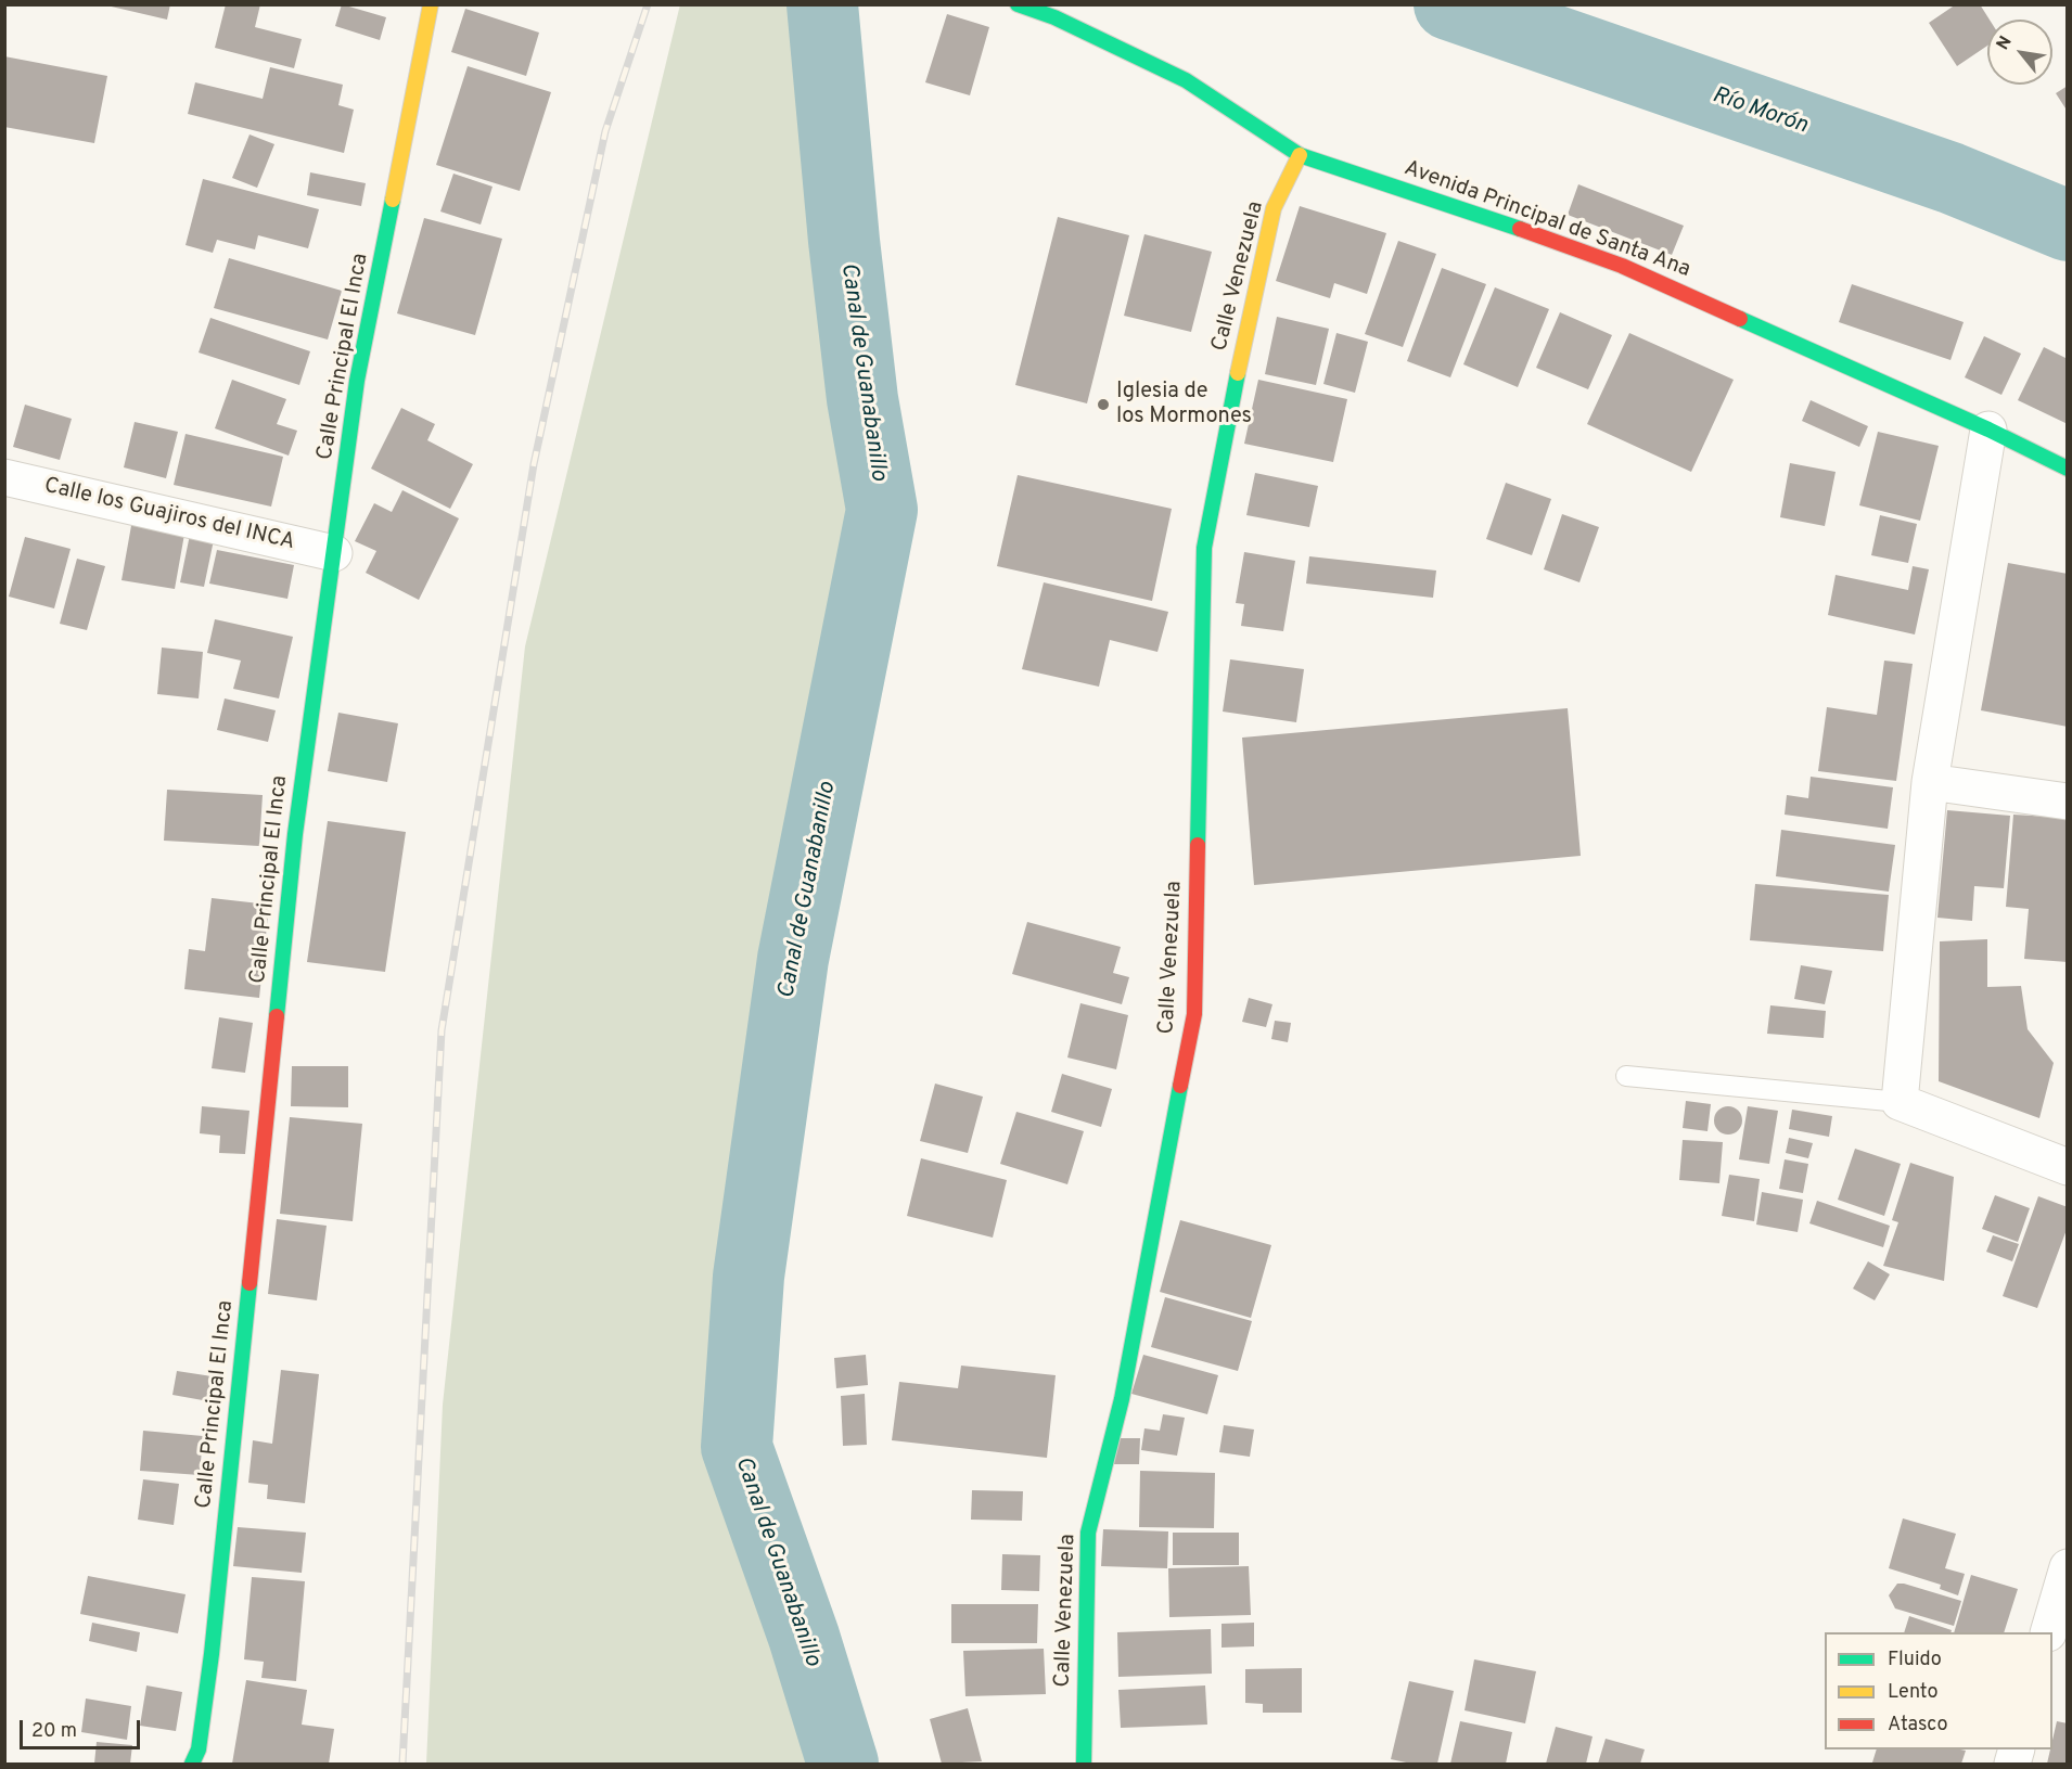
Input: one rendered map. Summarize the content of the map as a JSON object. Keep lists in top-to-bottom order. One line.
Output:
{"streets":{"street":["Avenida Principal de Santa Ana","Calle Venezuela","Calle Principal El Inca","Calle los Guajiros del INCA"]},"crossings":[["Avenida Principal de Santa Ana","Calle Venezuela"],["Calle Principal El Inca","Calle los Guajiros del INCA"]],"water":["Río Morón","Canal de Guanabanillo"],"places":["Iglesia de los Mormones"],"legend":["Fluido","Lento","Atasco"],"scale_bar":"20 m","north":"top left"}
